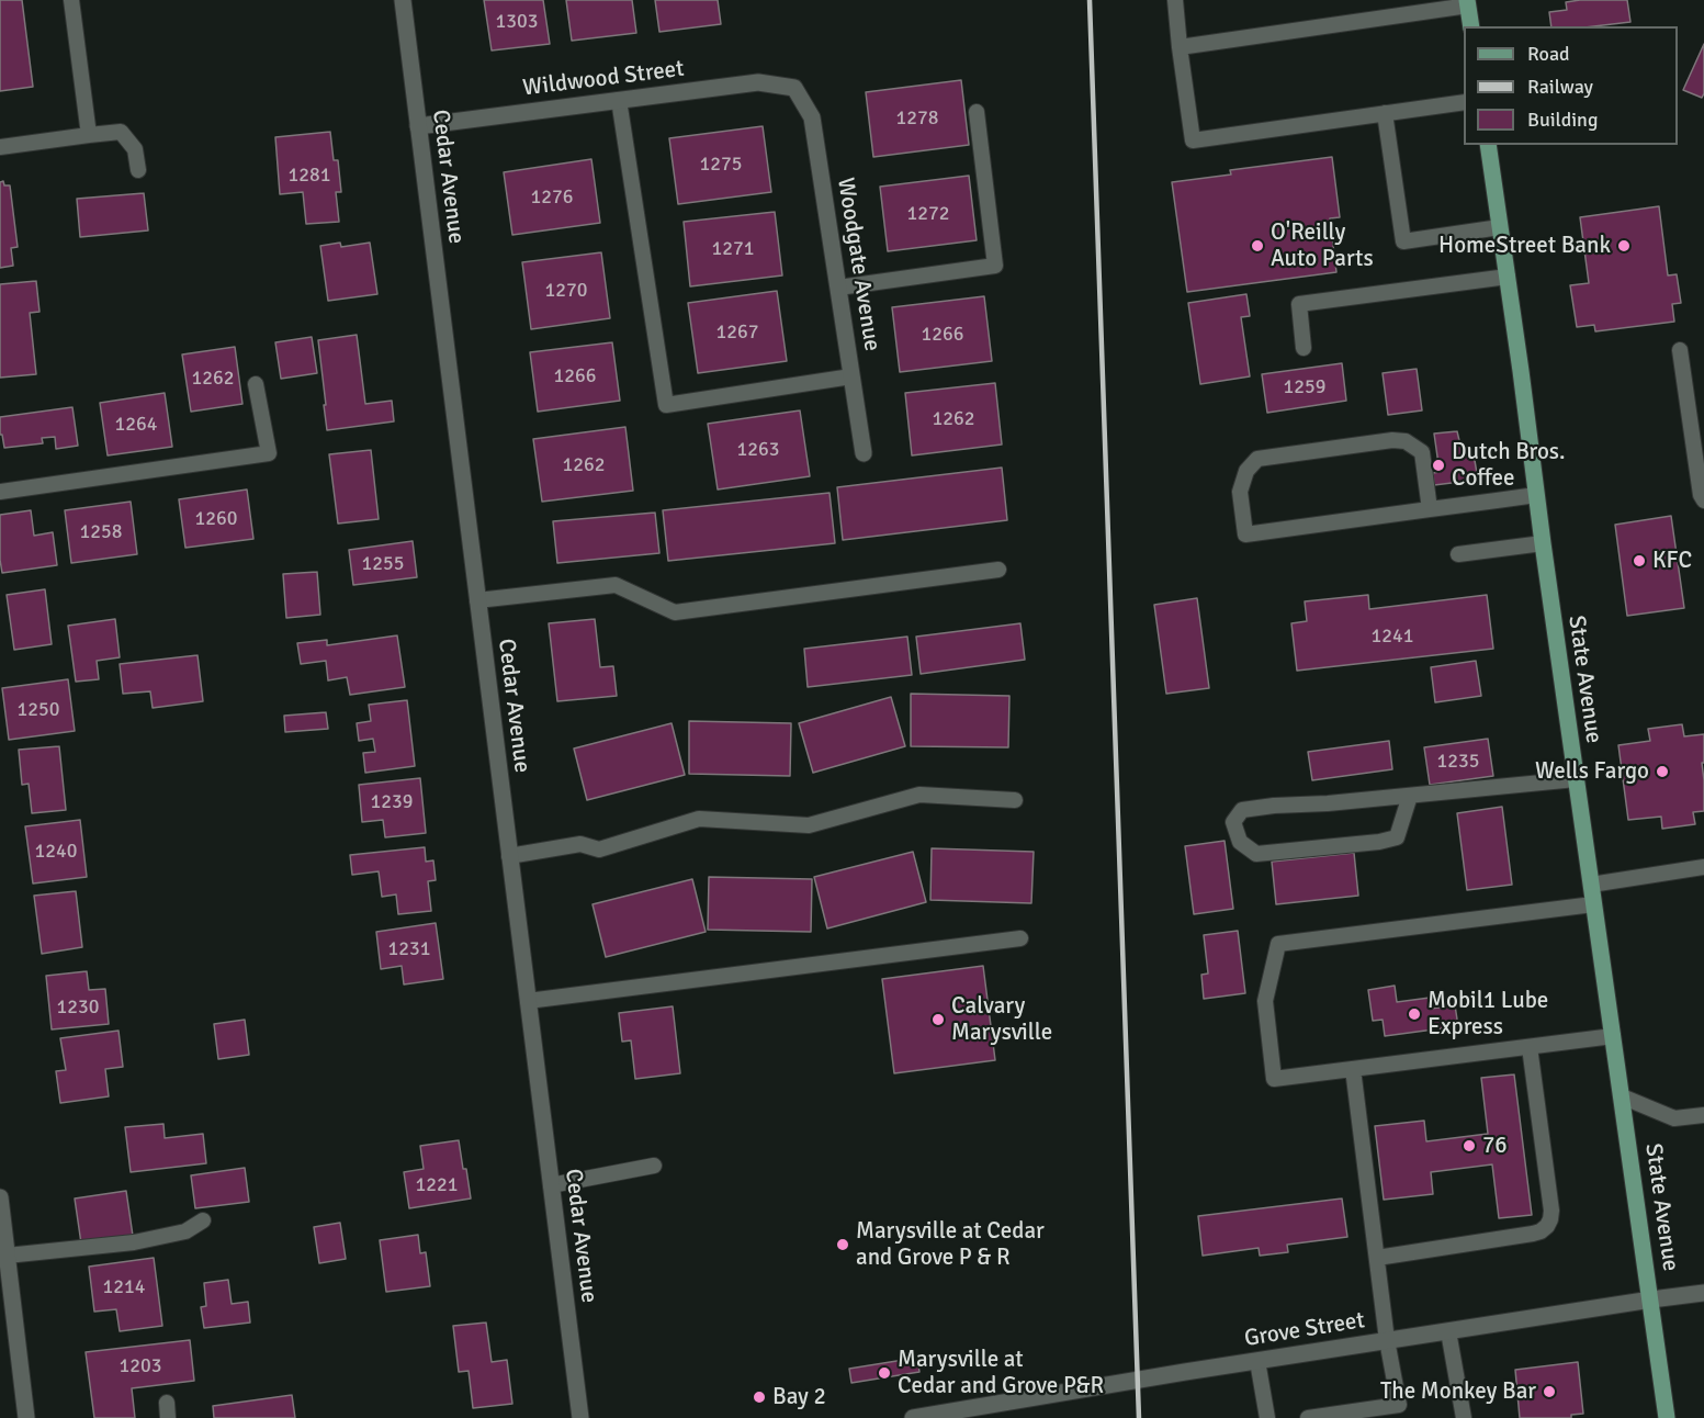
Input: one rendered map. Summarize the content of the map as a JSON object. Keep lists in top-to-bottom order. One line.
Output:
{"streets":{"main road":["State Avenue"],"street":["Wildwood Street","Cedar Avenue","Woodgate Avenue","Grove Street"]},"crossings":[["Wildwood Street","Cedar Avenue"],["Wildwood Street","Woodgate Avenue"],["State Avenue","Grove Street"]],"places":["O'Reilly Auto Parts","HomeStreet Bank","Dutch Bros. Coffee","KFC","Wells Fargo","Mobil1 Lube Express","Calvary Marysville","76","Marysville at Cedar and Grove P & R","Marysville at Cedar and Grove P&R","The Monkey Bar","Bay 2"],"house_numbers":["1303","1278","1275","1281","1276","1272","1271","1270","1267","1266","1266","1262","1259","1262","1264","1263","1262","1260","1258","1255","1241","1250","1235","1239","1240","1231","1230","1221","1214","1203"],"legend":["Road","Railway","Building"]}
